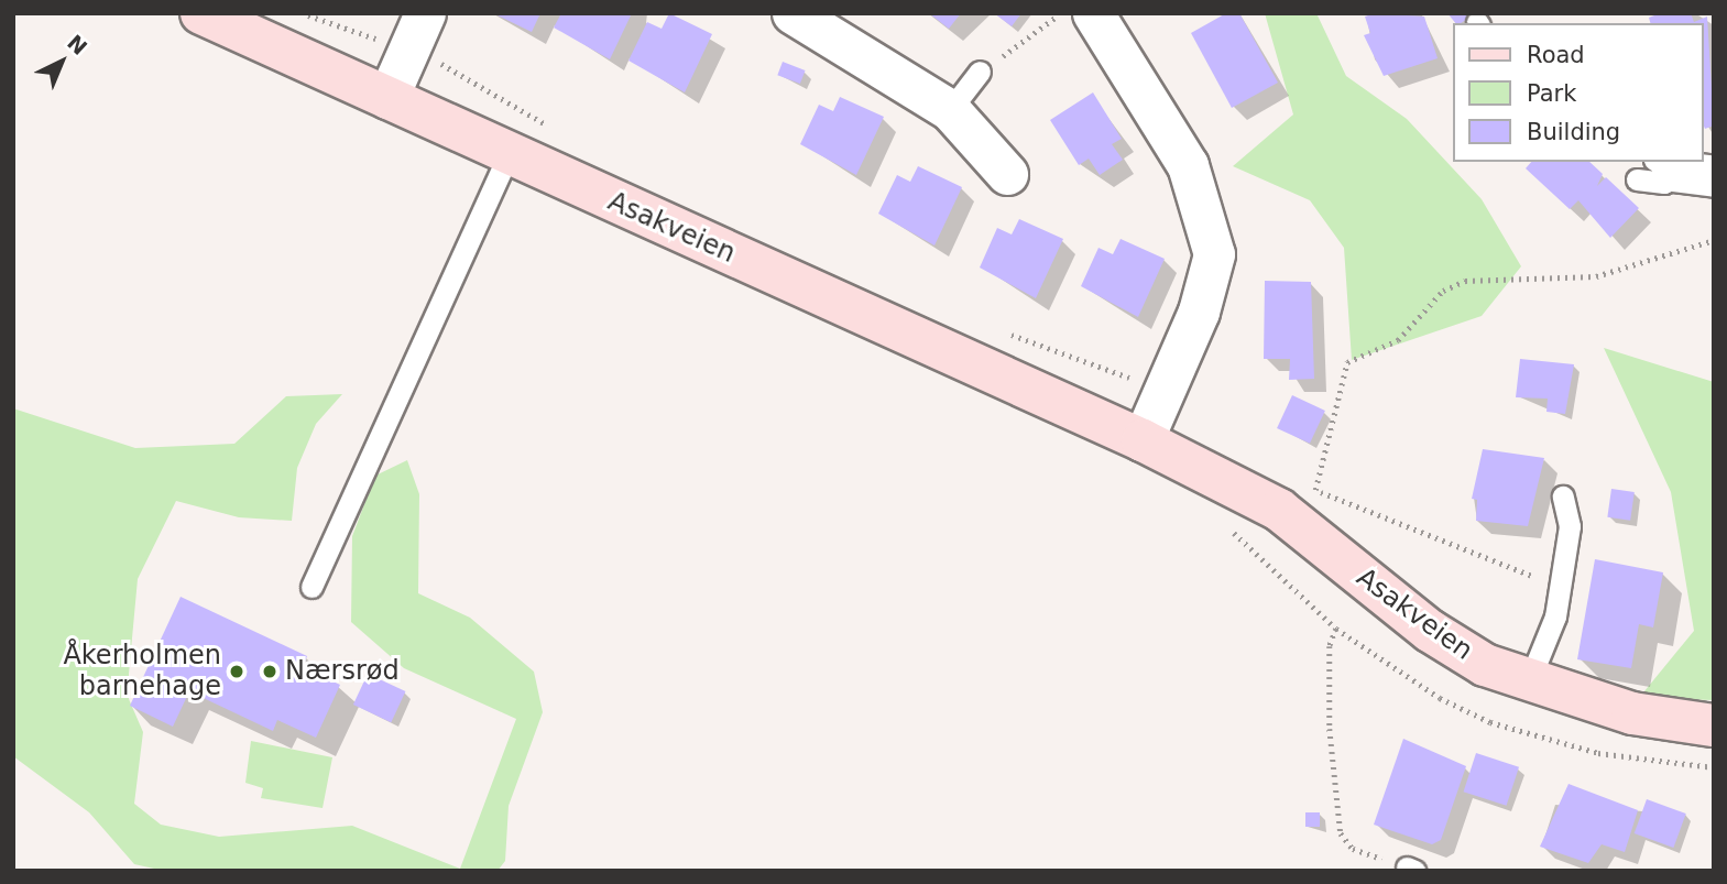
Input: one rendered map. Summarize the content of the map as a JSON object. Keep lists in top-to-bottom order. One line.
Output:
{"streets":{"main road":["Asakveien"]},"places":["Åkerholmen barnehage","Nærsrød"],"legend":["Road","Park","Building"],"north":"top right"}
